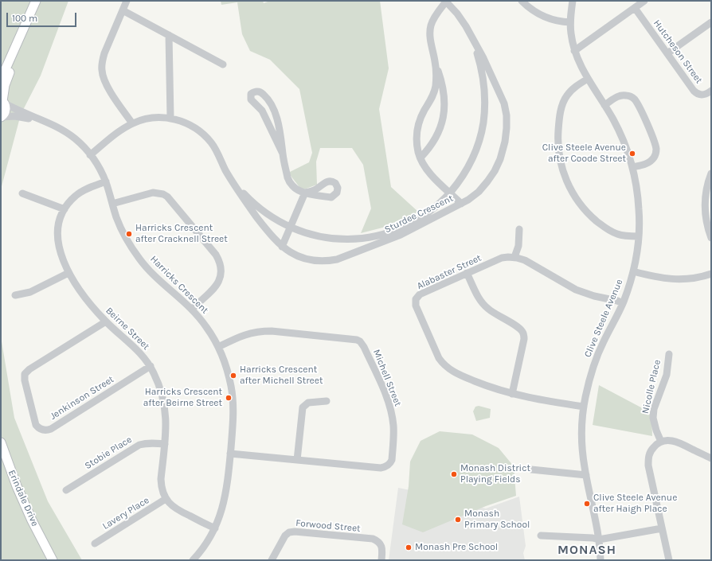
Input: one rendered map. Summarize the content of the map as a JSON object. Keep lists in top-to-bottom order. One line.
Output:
{"streets":{"main road":["Erindale Drive"],"street":["Hutcheson Street","Sturdee Crescent","Alabaster Street","Harricks Crescent","Clive Steele Avenue","Beirne Street","Michell Street","Nicolle Place","Jenkinson Street","Stobie Place","Lavery Place","Forwood Street"]},"crossings":[["Sturdee Crescent","Harricks Crescent"],["Alabaster Street","Clive Steele Avenue"],["Harricks Crescent","Beirne Street"],["Harricks Crescent","Michell Street"],["Beirne Street","Jenkinson Street"],["Beirne Street","Stobie Place"],["Beirne Street","Lavery Place"]],"districts":["MONASH"],"places":["Clive Steele Avenue after Coode Street","Harricks Crescent after Cracknell Street","Harricks Crescent after Michell Street","Harricks Crescent after Beirne Street","Monash District Playing Fields","Clive Steele Avenue after Haigh Place","Monash Primary School","Monash Pre School"],"scale_bar":"100 m"}
